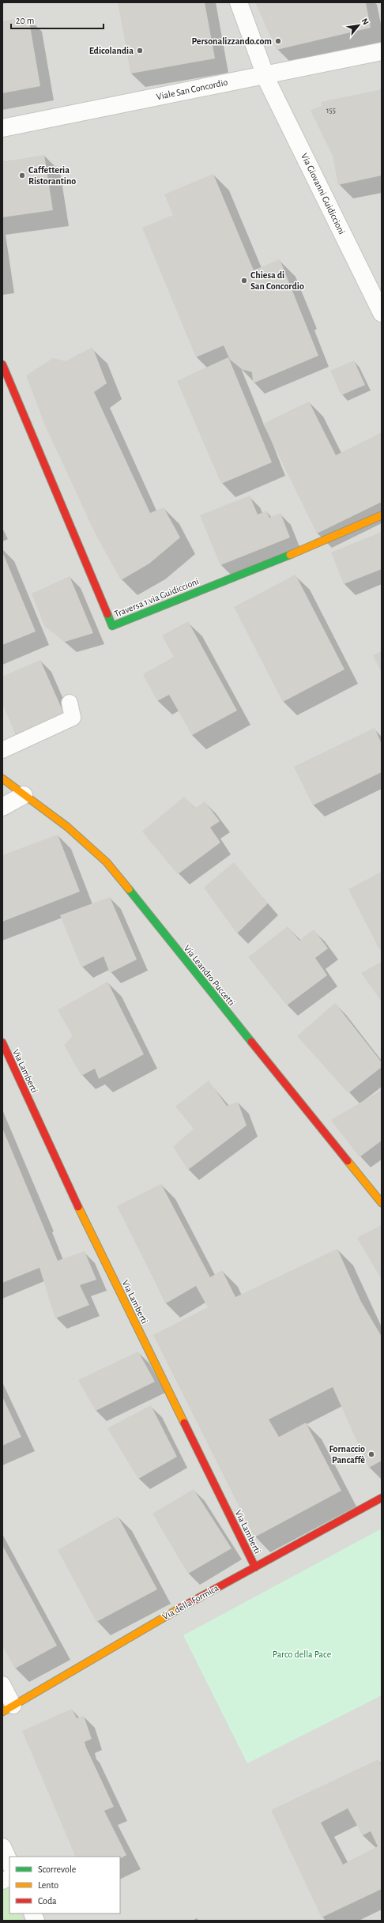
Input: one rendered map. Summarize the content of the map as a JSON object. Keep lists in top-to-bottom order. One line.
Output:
{"streets":{"street":["Viale San Concordio","Via Giovanni Guidiccioni","Traversa 1 via Guidiccioni","Via Leandro Puccetti","Via Lamberti","Via della Formica"]},"crossings":[["Viale San Concordio","Via Giovanni Guidiccioni"],["Via Lamberti","Via della Formica"]],"parks":["Parco della Pace"],"places":["Personalizzando.com","Edicolandia","Caffetteria Ristorantino","Chiesa di San Concordio","Fornaccio Pancaffè"],"house_numbers":["155"],"legend":["Scorrevole","Lento","Coda"],"scale_bar":"20 m","north":"top right"}
